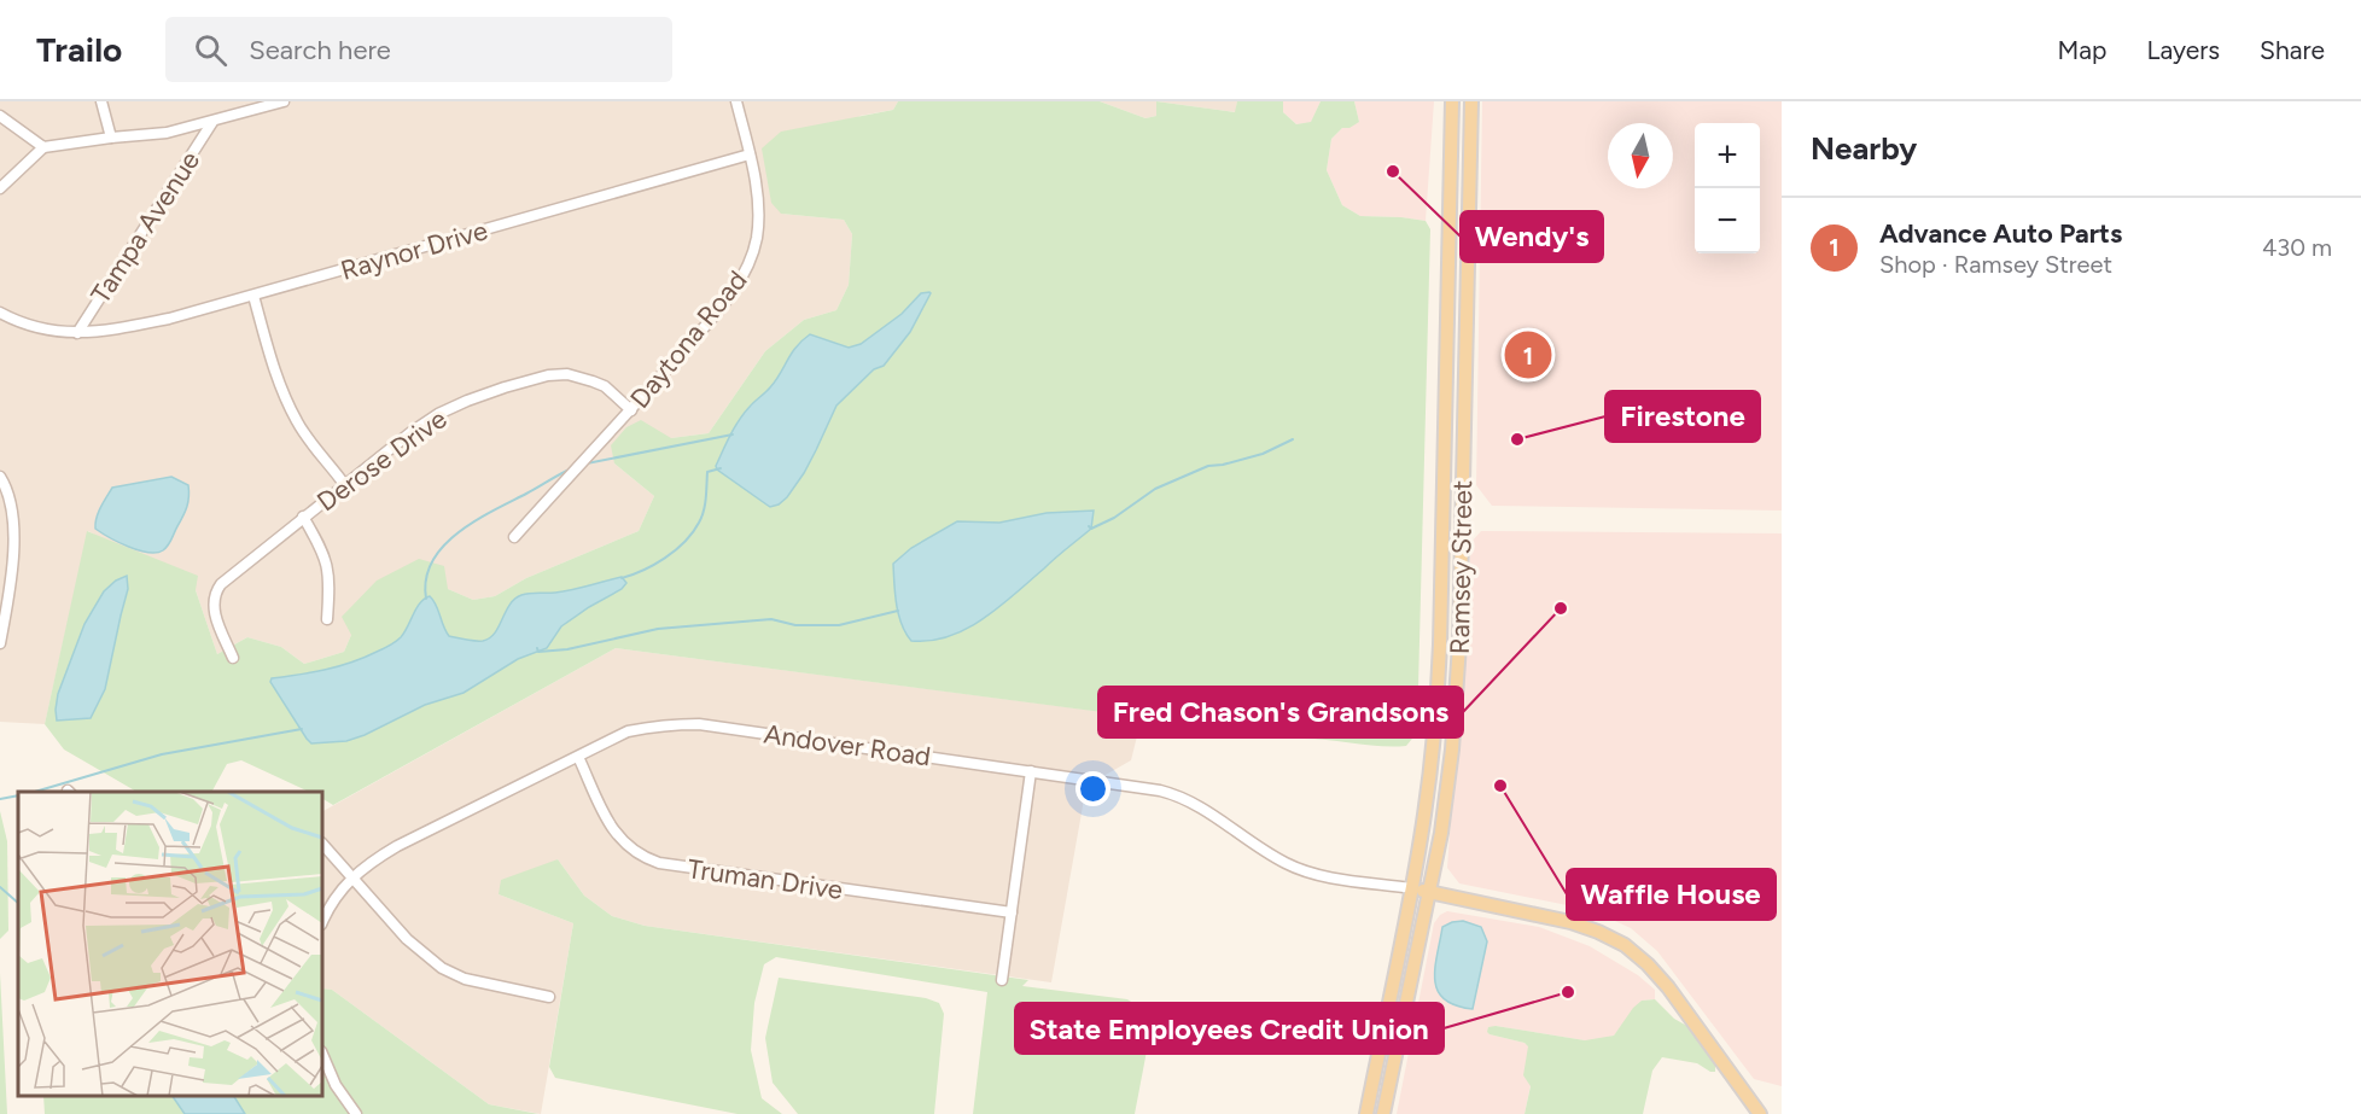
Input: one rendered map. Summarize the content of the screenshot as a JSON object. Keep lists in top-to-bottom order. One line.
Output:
{"streets":{"main road":["Ramsey Street"],"street":["Tampa Avenue","Raynor Drive","Daytona Road","Derose Drive","Andover Road","Truman Drive"]},"crossings":[["Tampa Avenue","Raynor Drive"],["Raynor Drive","Daytona Road"],["Daytona Road","Derose Drive"],["Ramsey Street","Andover Road"],["Andover Road","Truman Drive"]],"places":["Wendy's","Firestone","Fred Chason's Grandsons","Waffle House","State Employees Credit Union"],"north":"bottom","page":{"header":"Trailo","search":"Search here","nav":["Map","Layers","Share"],"heading":"Nearby","map_buttons":["+","−"],"list":[{"mark":"1","name":"Advance Auto Parts","note":"Shop · Ramsey Street","value":"430 m"}],"pins":"1"}}
